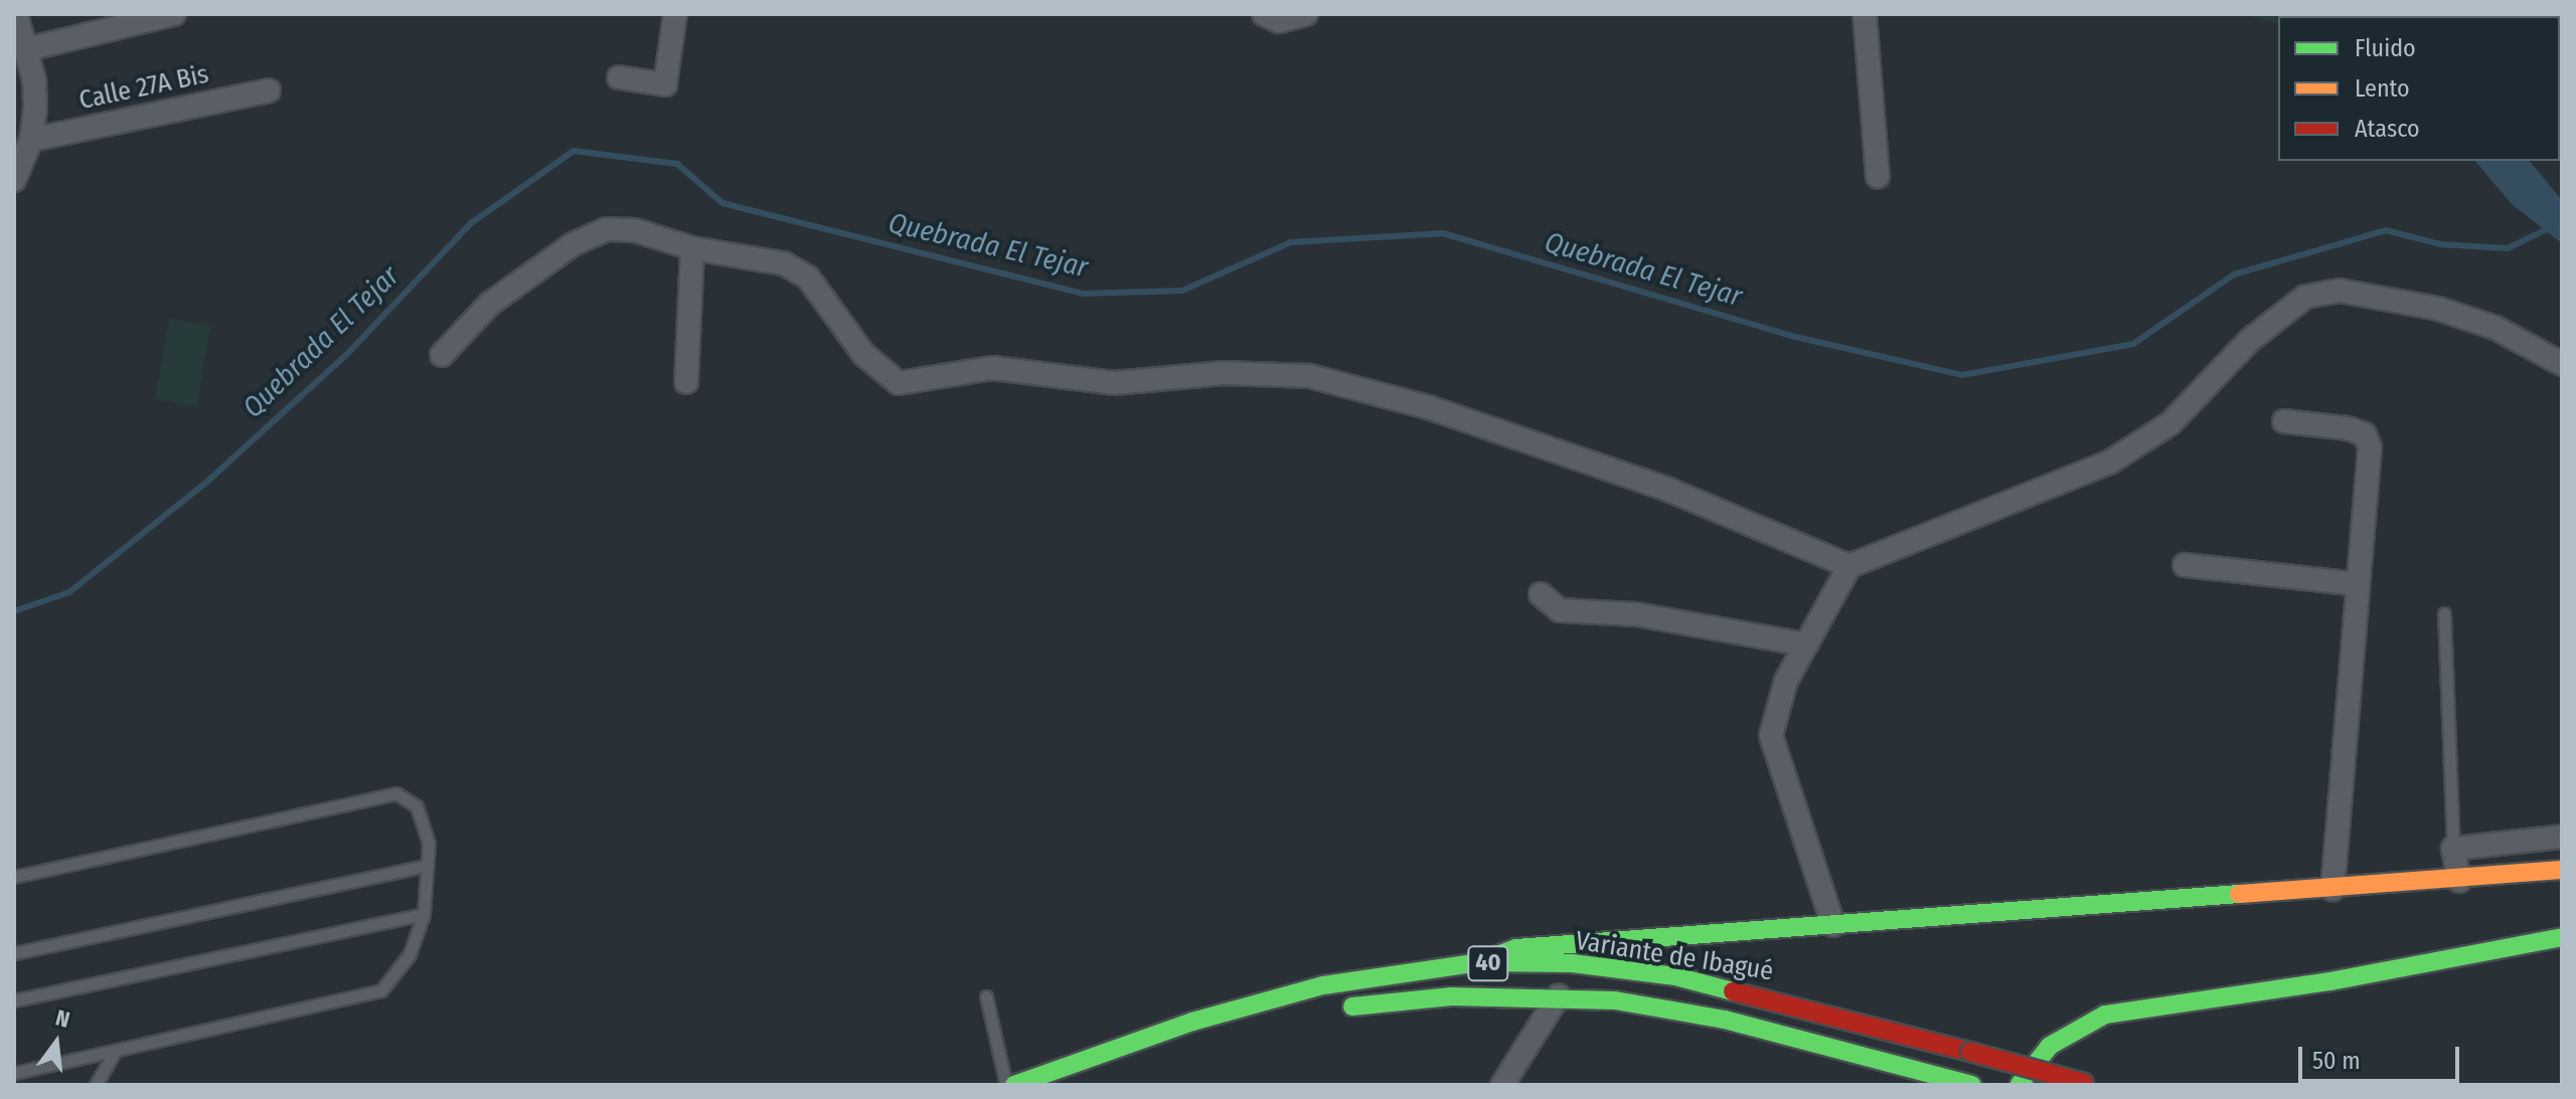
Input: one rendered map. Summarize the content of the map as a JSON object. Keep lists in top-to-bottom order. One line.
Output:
{"streets":{"main road":["Variante de Ibagué","40"],"street":["Calle 27A Bis"]},"water":["Quebrada El Tejar"],"legend":["Fluido","Lento","Atasco"],"scale_bar":"50 m","north":"top"}
